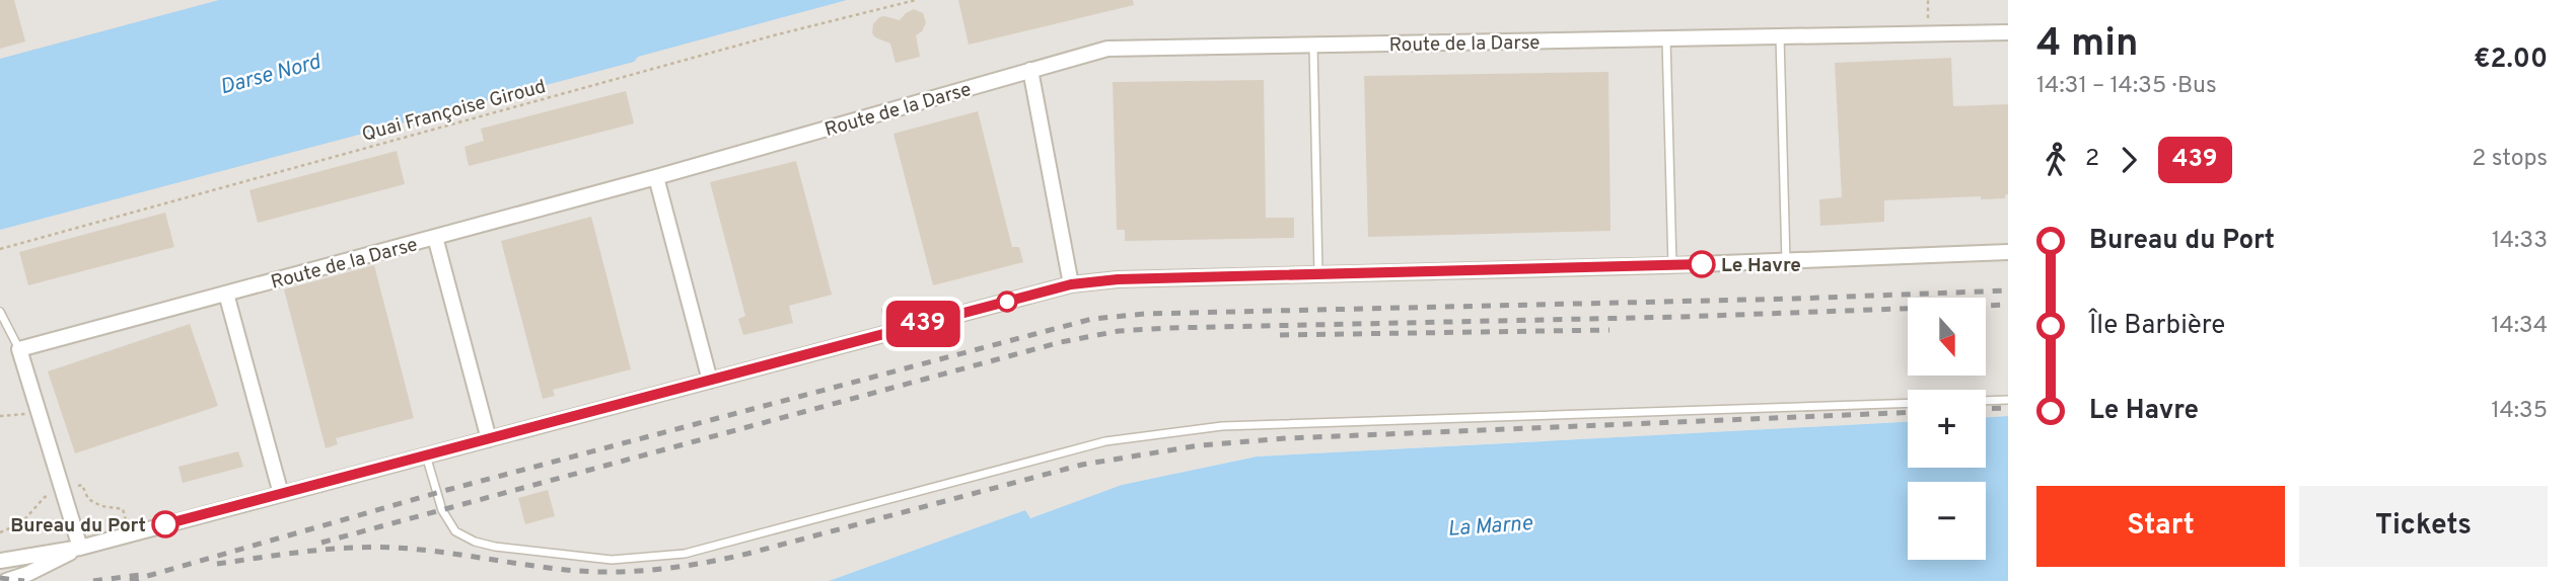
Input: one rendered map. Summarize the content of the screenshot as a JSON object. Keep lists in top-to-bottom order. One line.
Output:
{"streets":{"street":["Route de la Darse"],"path":["Quai Françoise Giroud"]},"water":["Darse Nord","La Marne"],"places":["Le Havre","Bureau du Port"],"lines":["bus line 439"],"north":"bottom","page":{"on_map":"439","heading":["4 min","14:31 – 14:35 · Bus","€2.00"],"legs":["2","439","2 stops"],"list":[{"name":"Bureau du Port","value":"14:33"},{"name":"Île Barbière","value":"14:34"},{"name":"Le Havre","value":"14:35"}],"map_buttons":["+","−"],"buttons":["Start","Tickets"]}}
